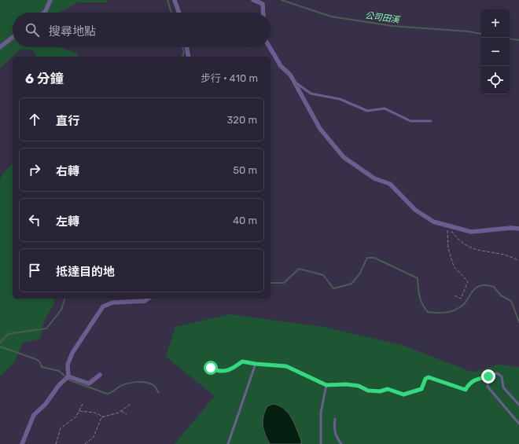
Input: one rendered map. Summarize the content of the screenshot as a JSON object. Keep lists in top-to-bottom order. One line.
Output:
{"water":["公司田溪"],"page":{"map_buttons":["+","−"],"search":"搜尋地點","heading":["6 分鐘","步行 · 410 m"],"list":[["直行","320 m"],["右轉","50 m"],["左轉","40 m"],"抵達目的地"]}}
